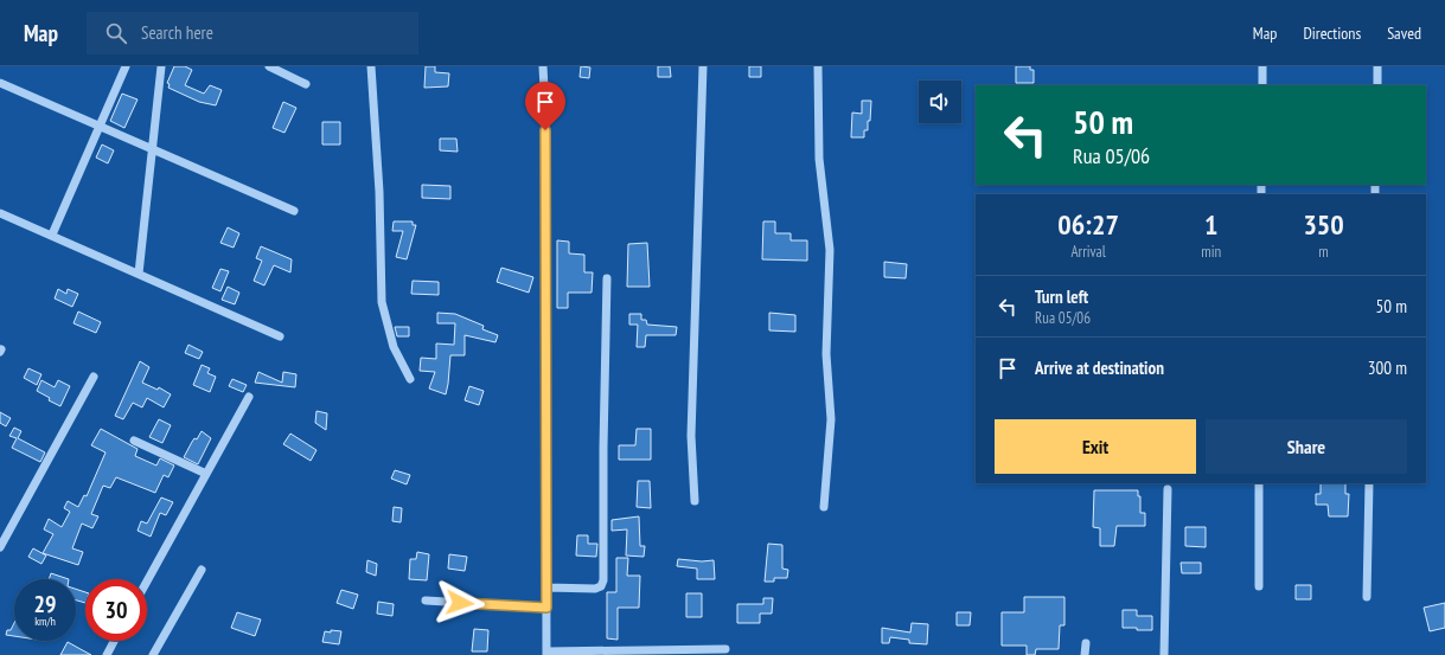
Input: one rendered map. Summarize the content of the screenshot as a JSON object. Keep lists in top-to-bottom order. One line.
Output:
{"page":{"header":"Map","search":"Search here","nav":["Map","Directions","Saved"],"turn":["50 m","Rua 05/06"],"eta":["06:27","Arrival","1","min","350","m"],"list":[{"name":"Turn left","note":"Rua 05/06","value":"50 m"},{"name":"Arrive at destination","value":"300 m"}],"buttons":["Exit","Share"],"speed":"29 km/h","limit":"30"}}
